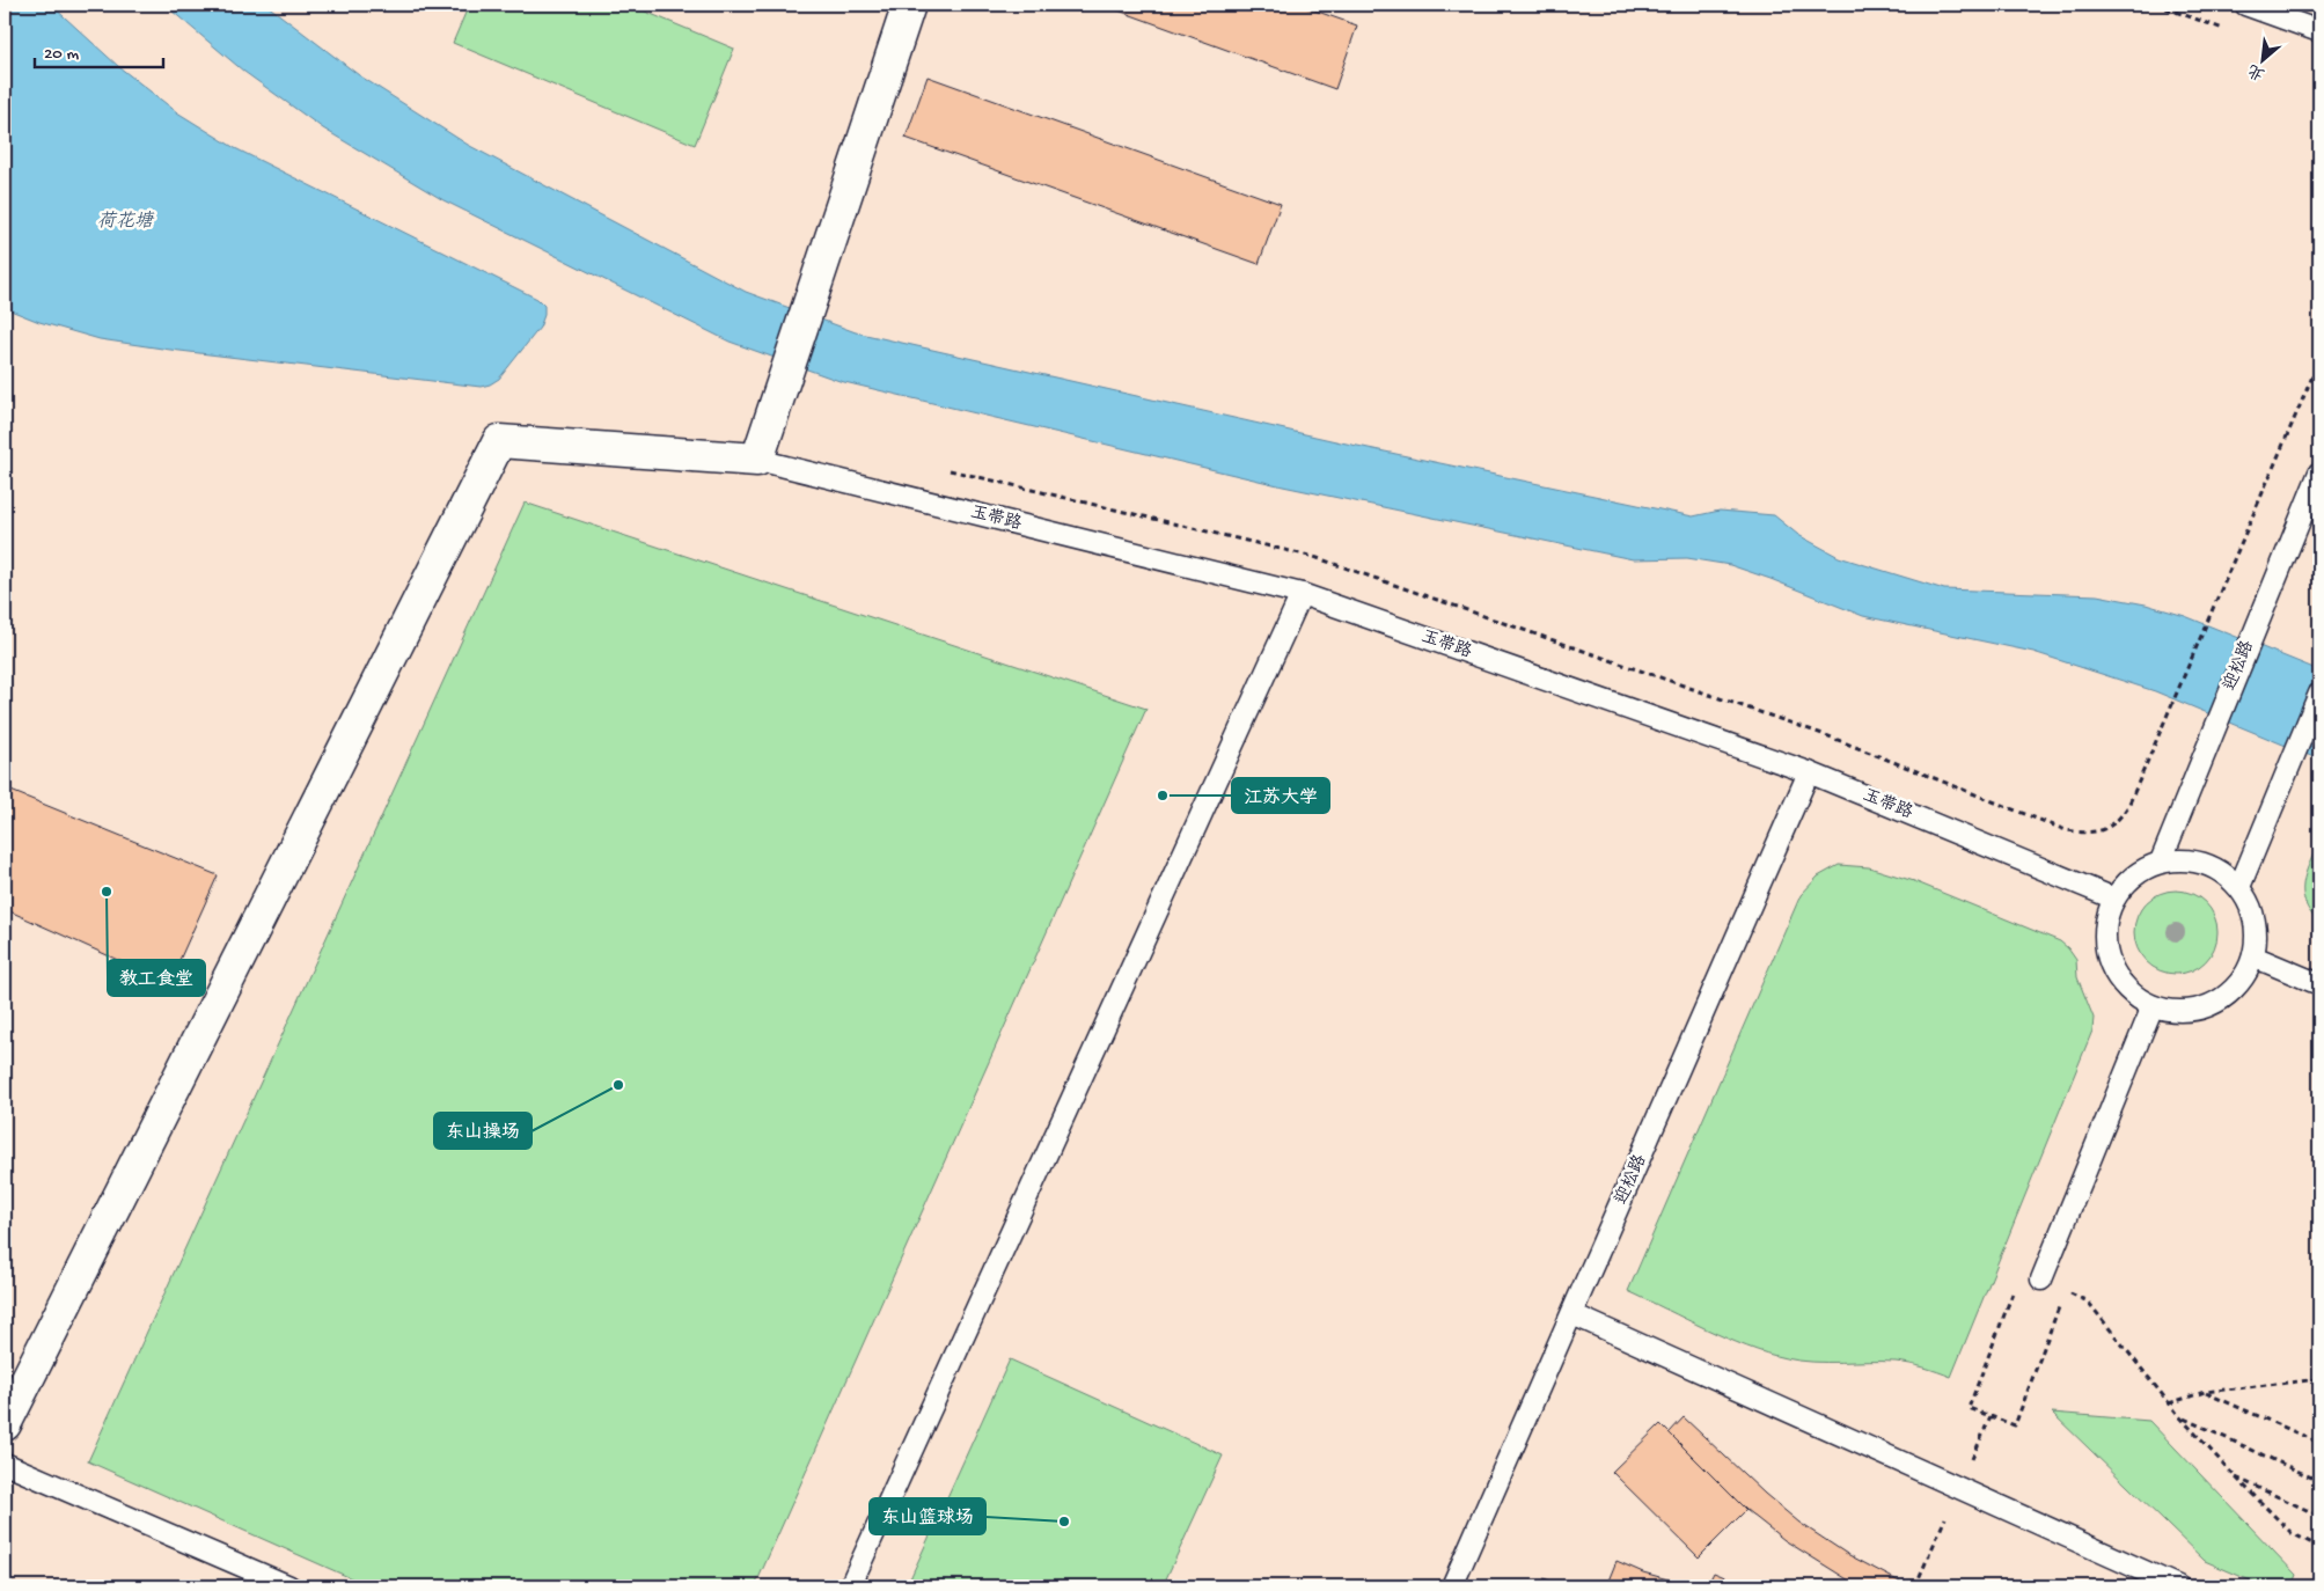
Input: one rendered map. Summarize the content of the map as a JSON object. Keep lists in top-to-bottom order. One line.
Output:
{"streets":{"lane":["玉带路","迎松路"]},"crossings":[["玉带路","迎松路"]],"water":["荷花塘"],"places":["江苏大学","教工食堂","东山操场","东山篮球场"],"scale_bar":"20 m","north":"bottom left"}
